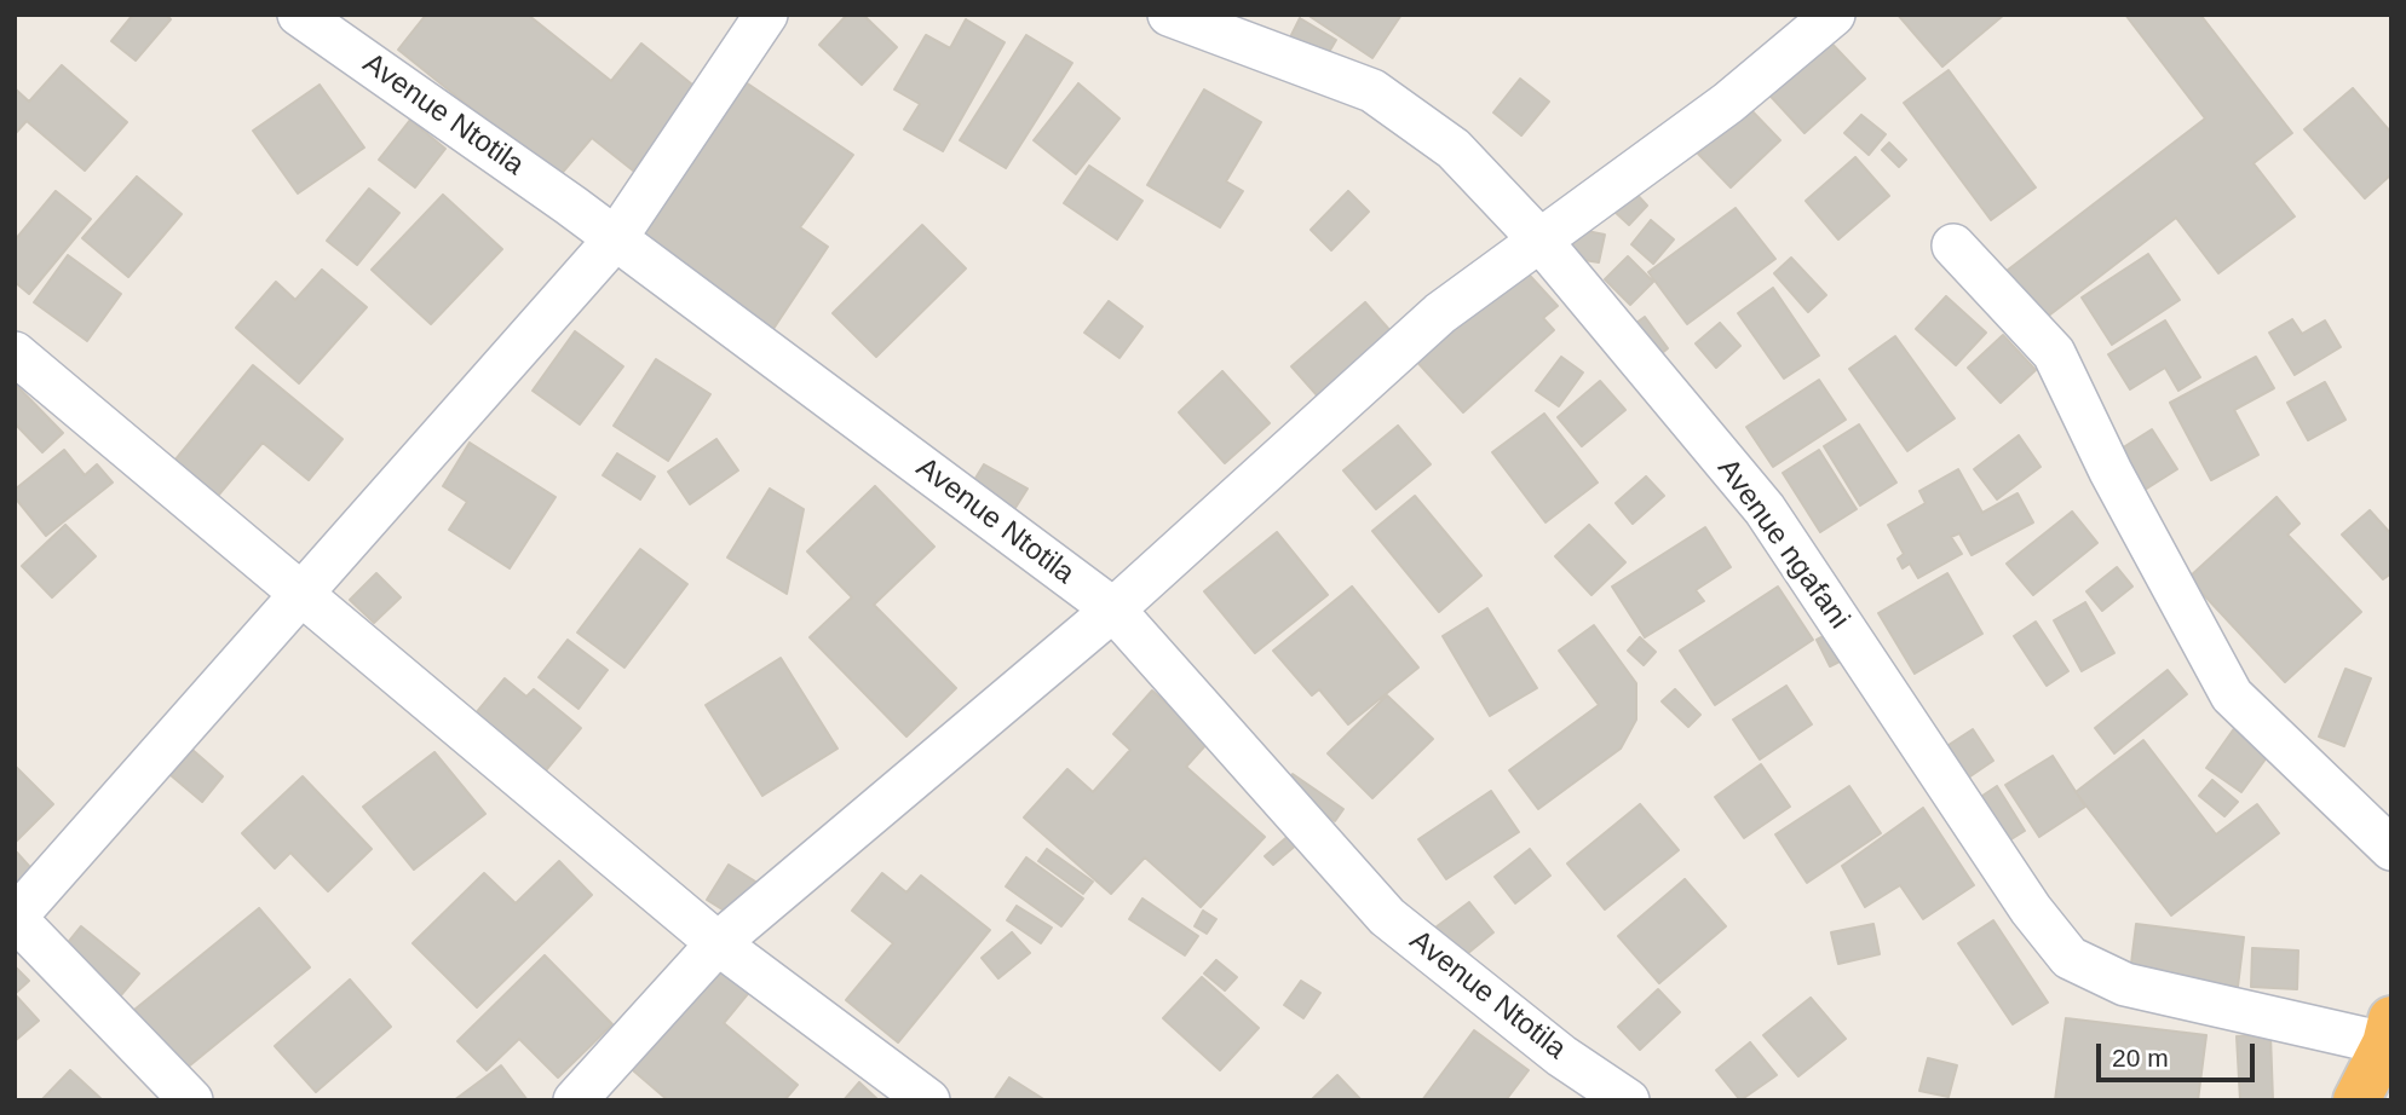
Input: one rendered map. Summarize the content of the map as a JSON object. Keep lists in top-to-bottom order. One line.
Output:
{"streets":{"street":["Avenue Ntotila","Avenue ngafani"]},"scale_bar":"20 m"}
